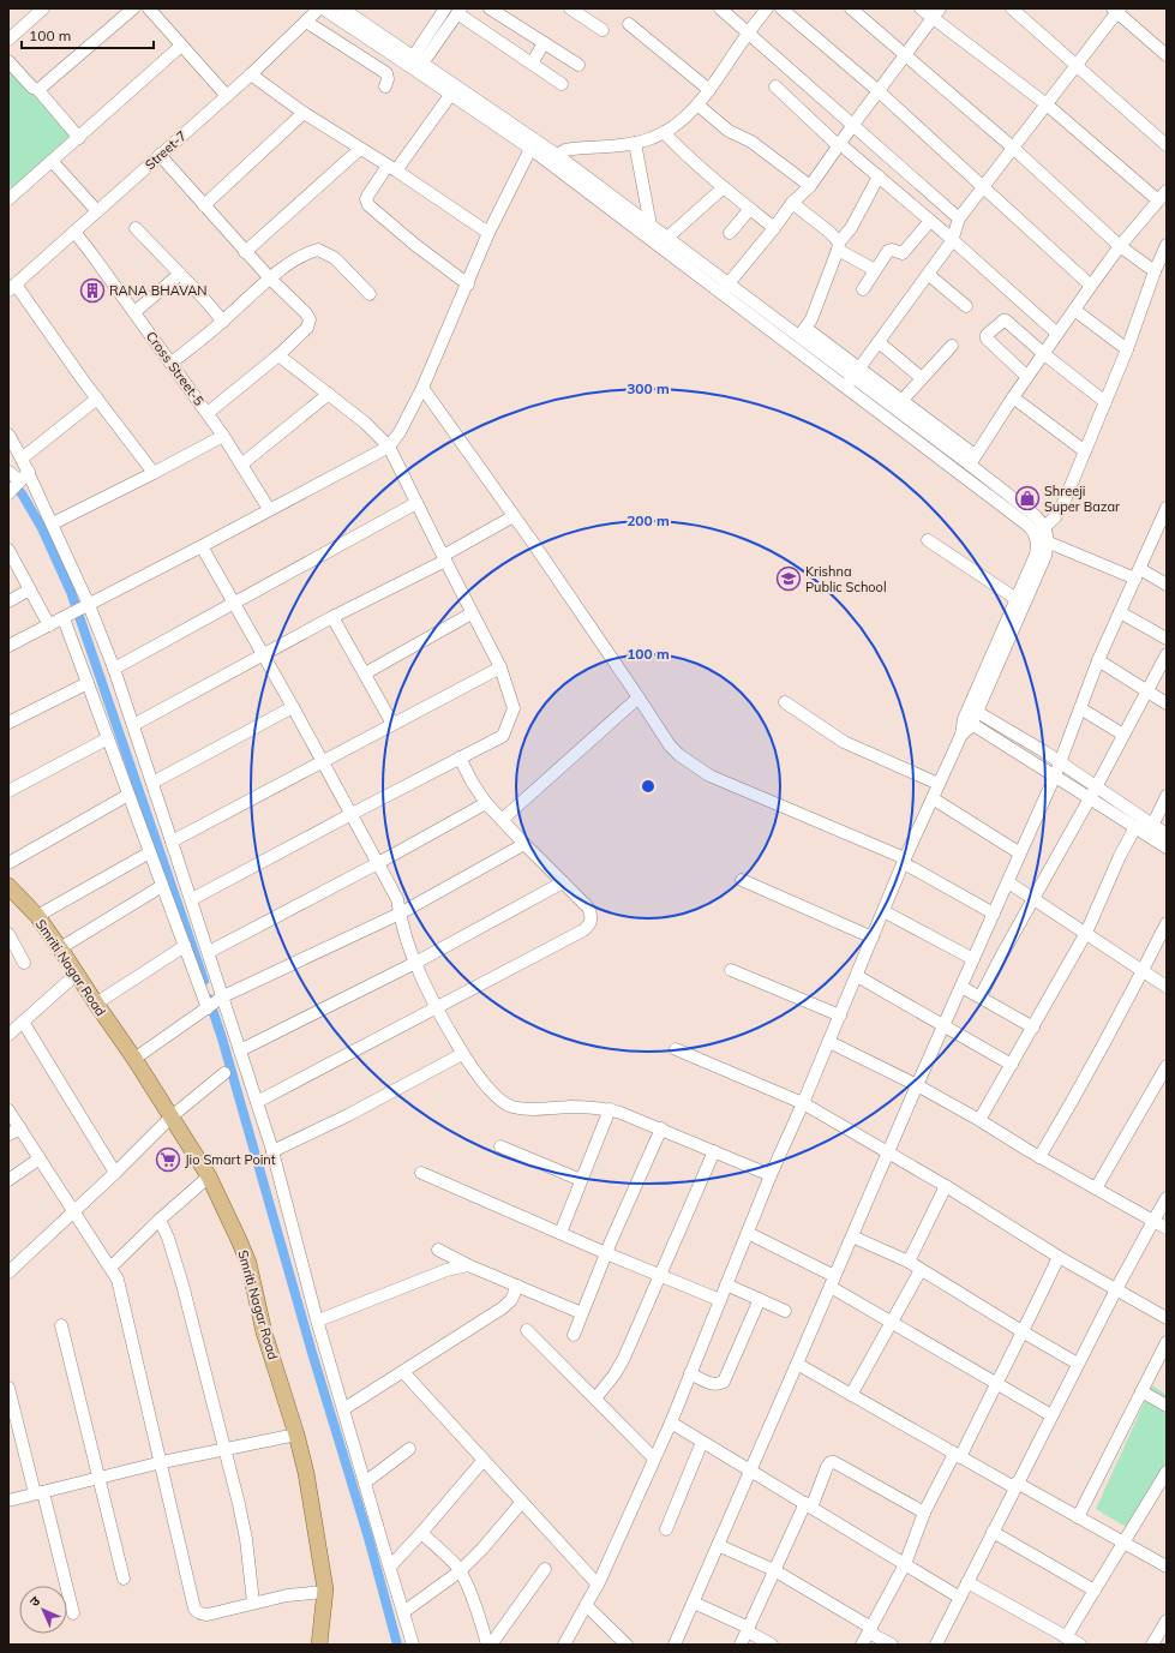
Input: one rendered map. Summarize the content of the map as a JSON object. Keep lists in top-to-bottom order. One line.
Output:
{"streets":{"main road":["Smriti Nagar Road"],"street":["Street-7","Cross Street-5"]},"crossings":[["Street-7","Cross Street-5"]],"places":{"building":["RANA BHAVAN"],"shop":["Shreeji Super Bazar"],"school or university":["Krishna Public School"],"supermarket":["Jio Smart Point"]},"scale_bar":"100 m","north":"top left","rings":["300 m","200 m","100 m"]}
